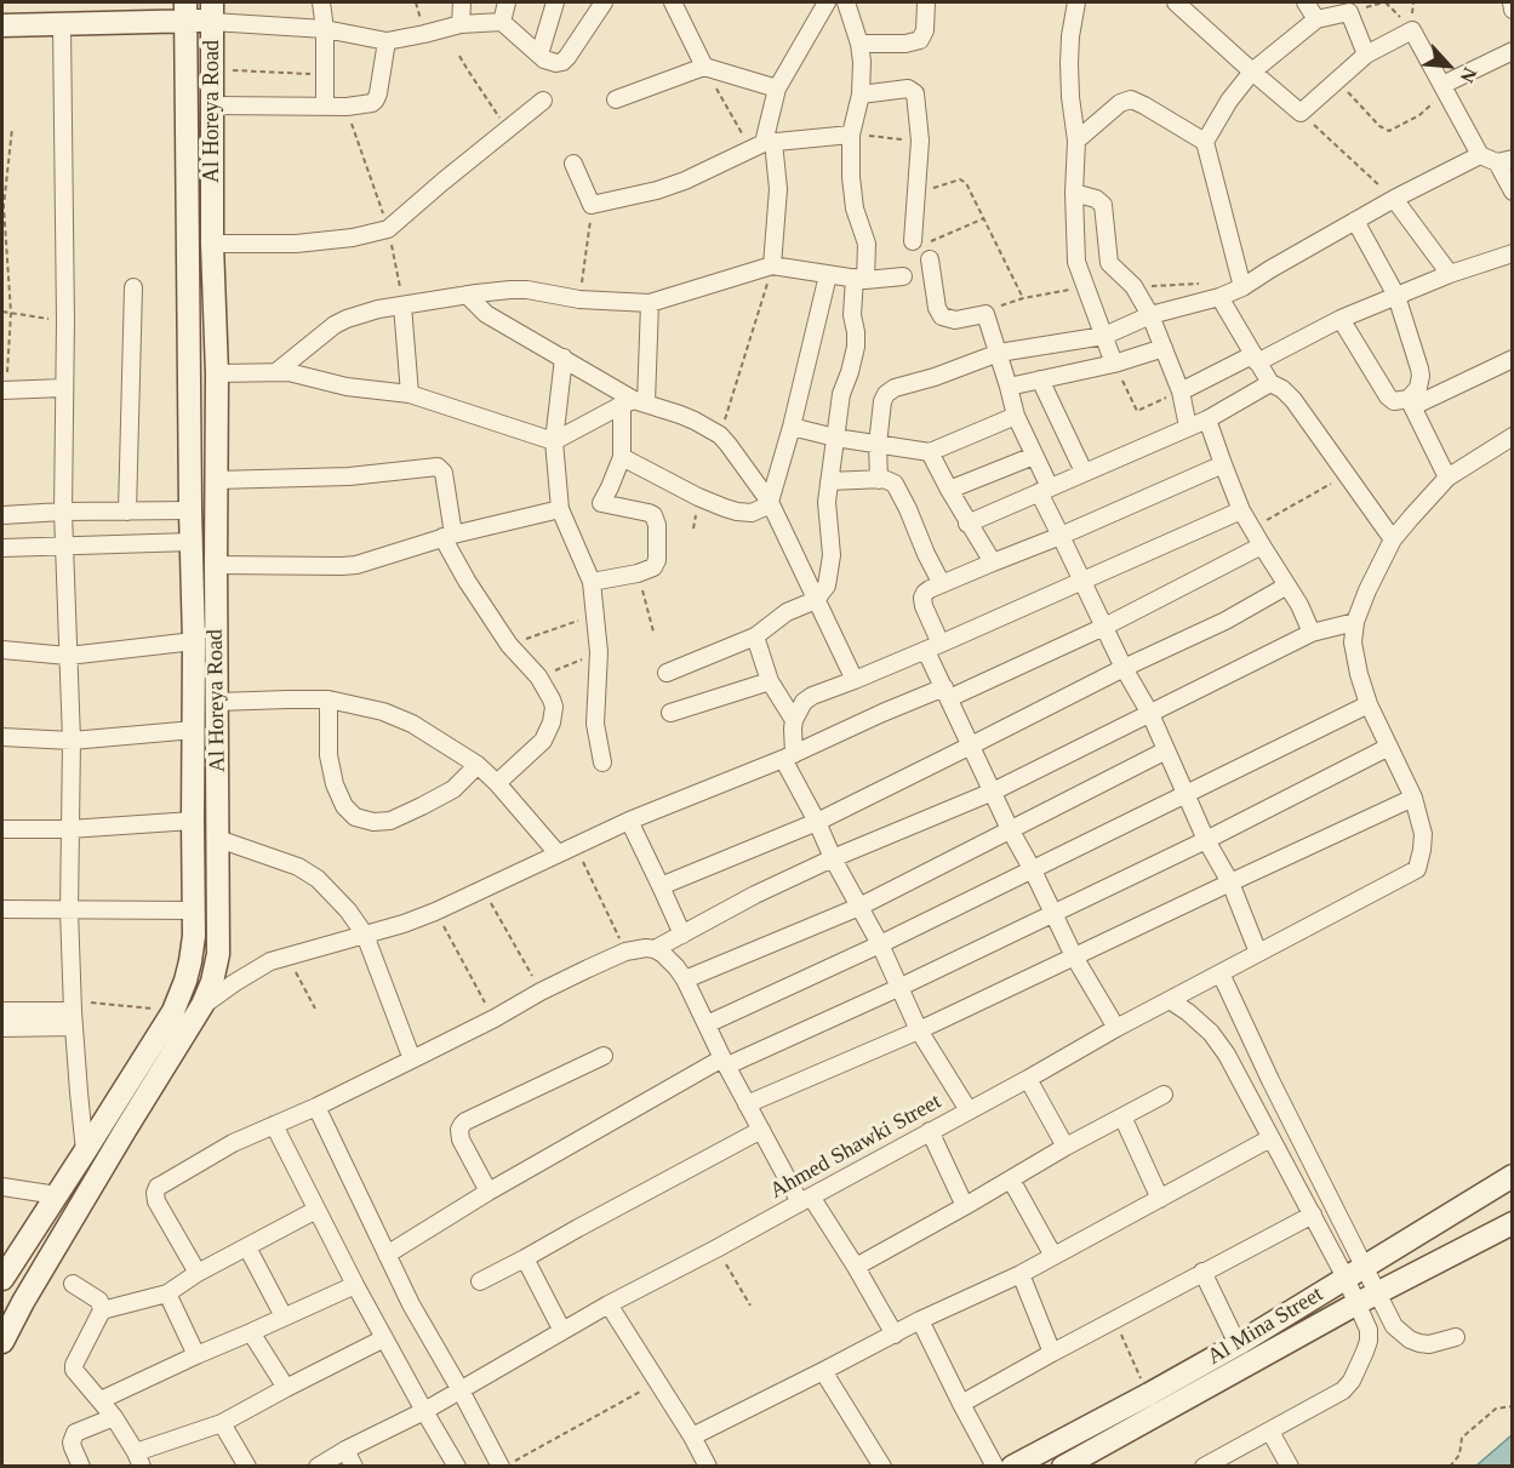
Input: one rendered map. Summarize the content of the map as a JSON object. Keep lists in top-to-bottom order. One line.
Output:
{"streets":{"main road":["Al Horeya Road","Al Mina Street"],"street":["Ahmed Shawki Street"]},"north":"bottom right"}
